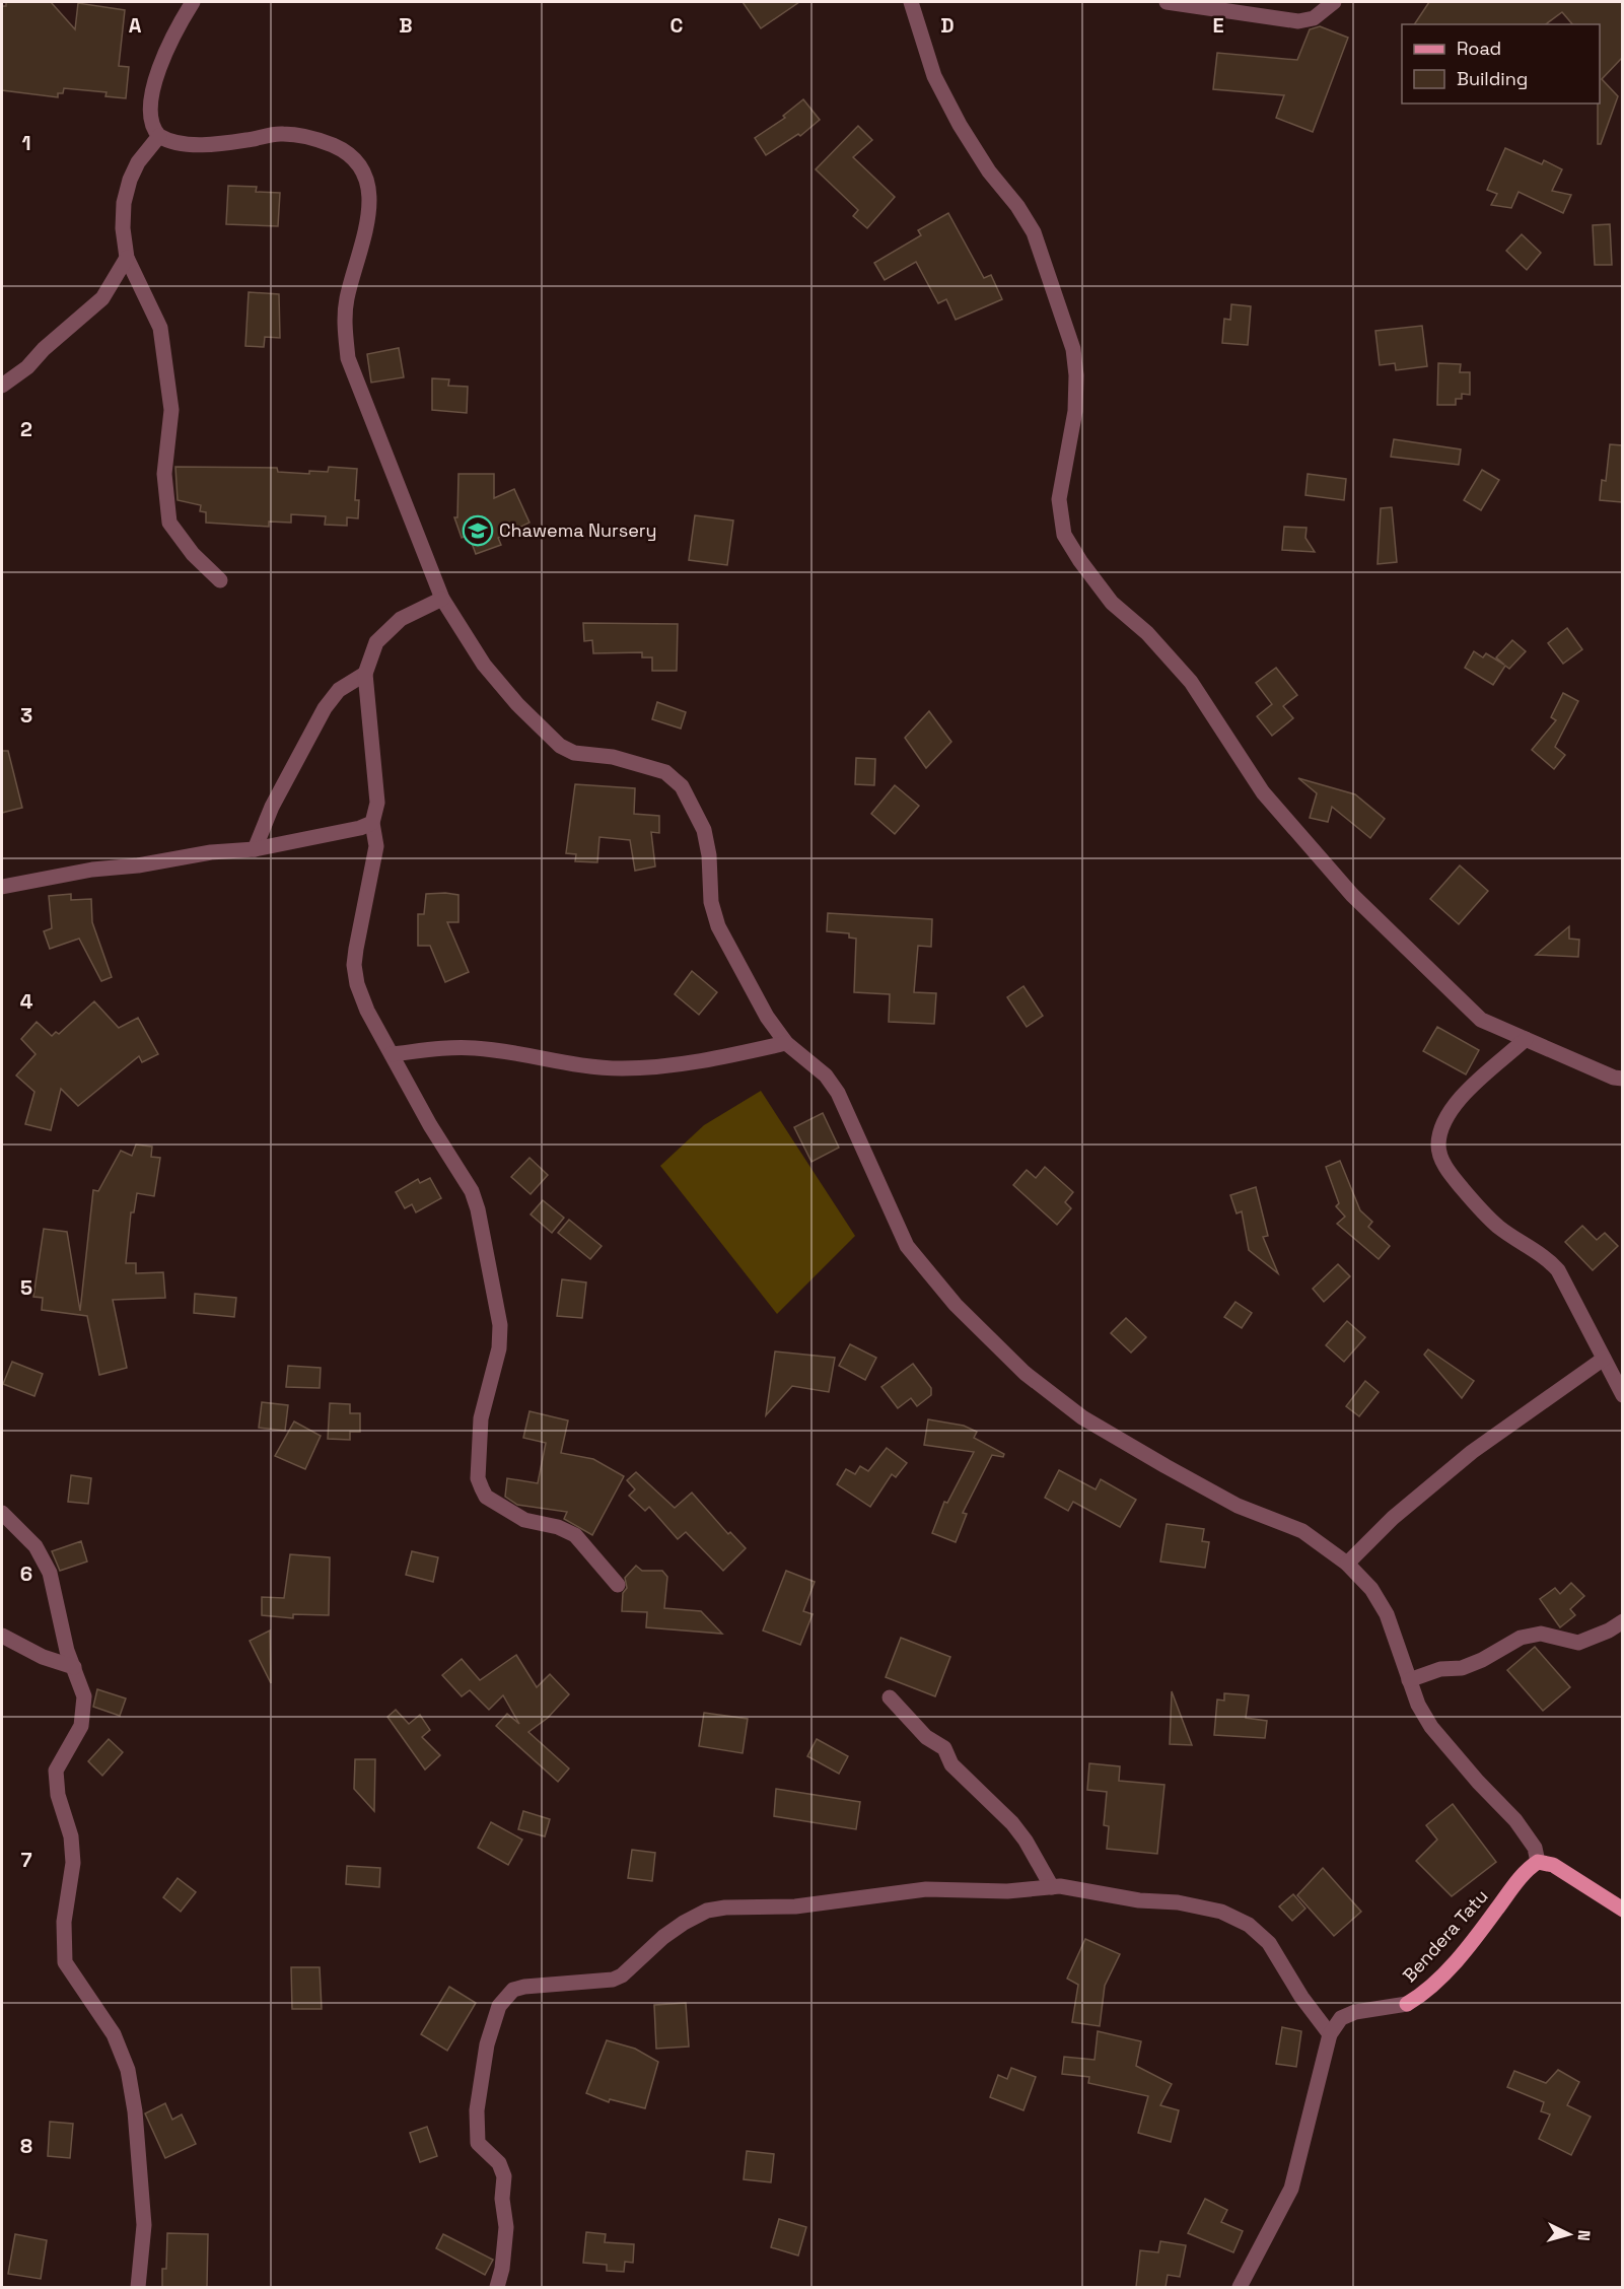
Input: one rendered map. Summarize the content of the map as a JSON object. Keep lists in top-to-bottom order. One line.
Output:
{"streets":{"main road":["Bendera Tatu"]},"places":{"school or university":["Chawema Nursery"]},"legend":["Road","Building"],"north":"right","grid":{"columns":["A","B","C","D","E"],"rows":["1","2","3","4","5","6","7","8"]}}
